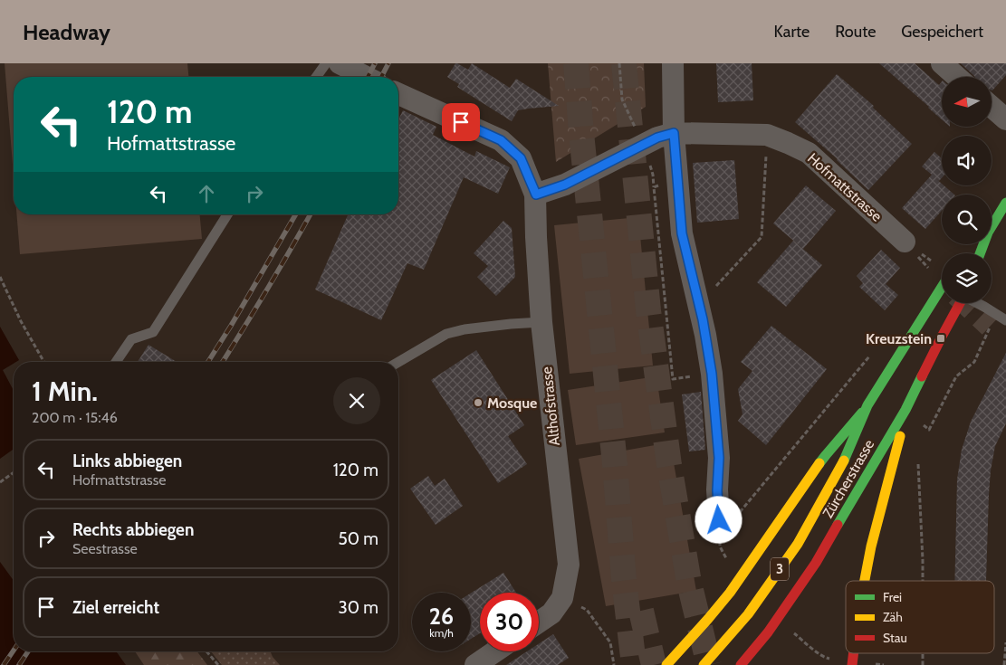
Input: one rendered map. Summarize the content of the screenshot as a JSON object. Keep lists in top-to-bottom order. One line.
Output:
{"streets":{"main road":["Zürcherstrasse","3"],"street":["Hofmattstrasse","Althofstrasse"]},"crossings":[["Hofmattstrasse","Althofstrasse"]],"places":{"transit":["Kreuzstein"],"other":["Mosque"]},"legend":["Frei","Zäh","Stau"],"north":"left","page":{"header":"Headway","nav":["Karte","Route","Gespeichert"],"turn":["120 m","Hofmattstrasse"],"heading":["1 Min.","200 m · 15:46"],"list":[{"name":"Links abbiegen","note":"Hofmattstrasse","value":"120 m"},{"name":"Rechts abbiegen","note":"Seestrasse","value":"50 m"},{"name":"Ziel erreicht","value":"30 m"}],"speed":"26 km/h","limit":"30"}}
